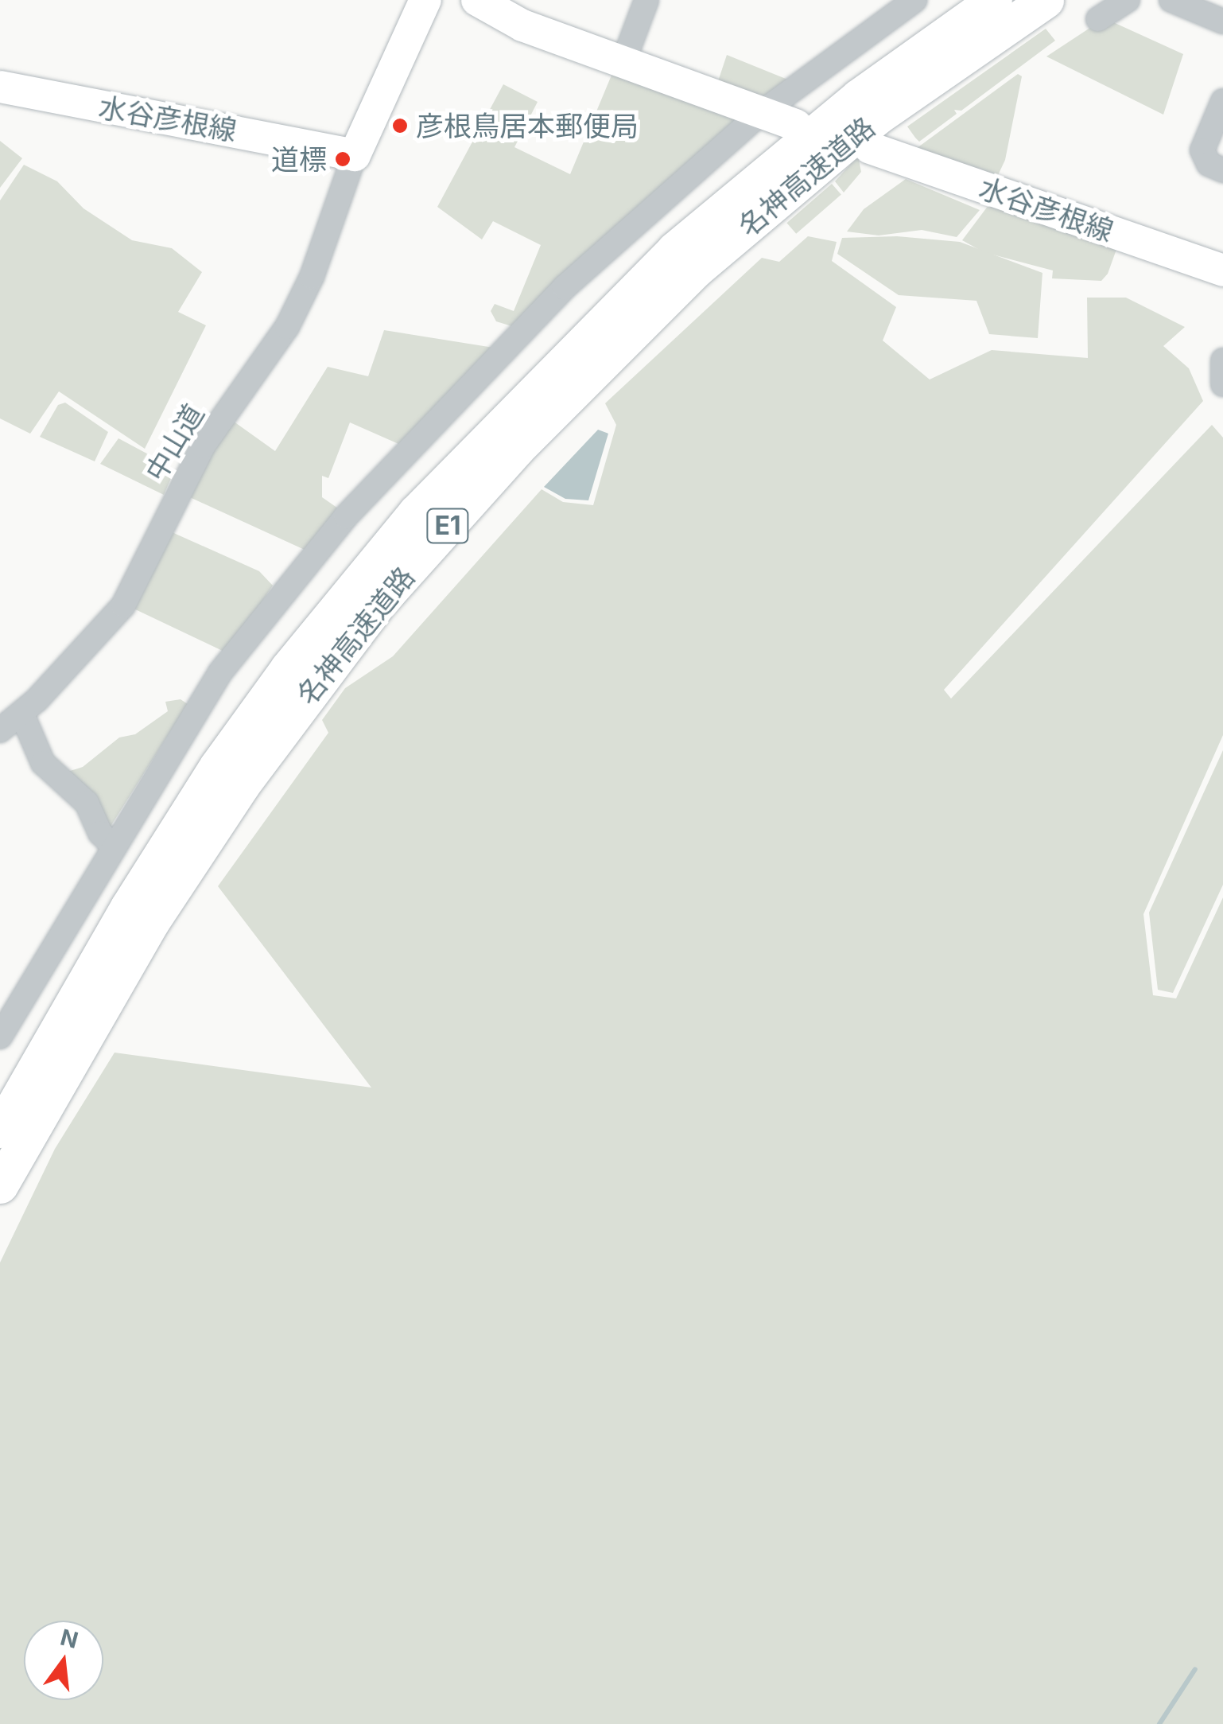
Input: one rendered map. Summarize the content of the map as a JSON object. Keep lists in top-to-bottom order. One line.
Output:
{"streets":{"highway":["名神高速道路","E1"],"main road":["水谷彦根線"],"street":["中山道"]},"crossings":[["水谷彦根線","中山道"]],"places":["彦根鳥居本郵便局","道標"],"north":"top"}
